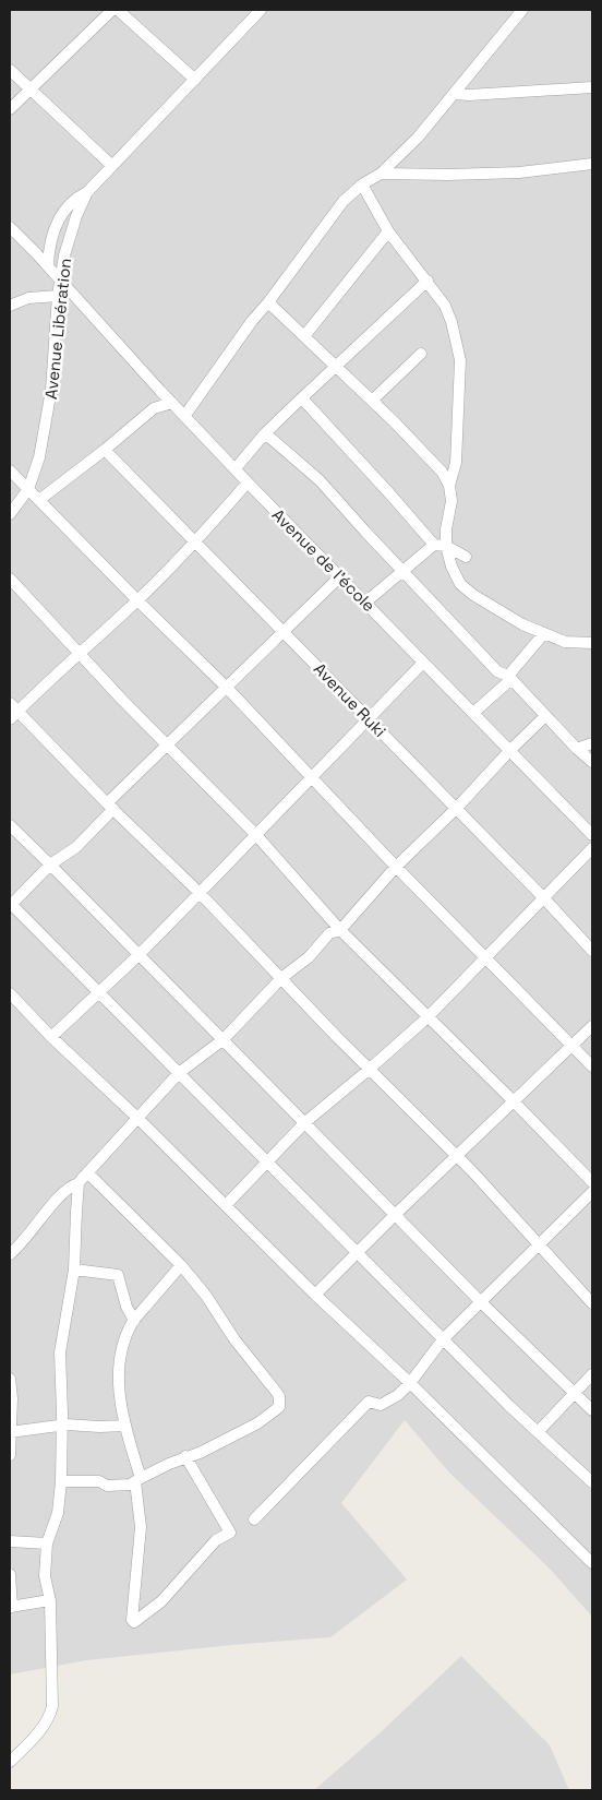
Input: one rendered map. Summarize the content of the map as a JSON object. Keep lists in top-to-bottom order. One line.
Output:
{"streets":{"street":["Avenue Libération","Avenue de l'école","Avenue Ruki"]},"crossings":[["Avenue Libération","Avenue de l'école"]]}
